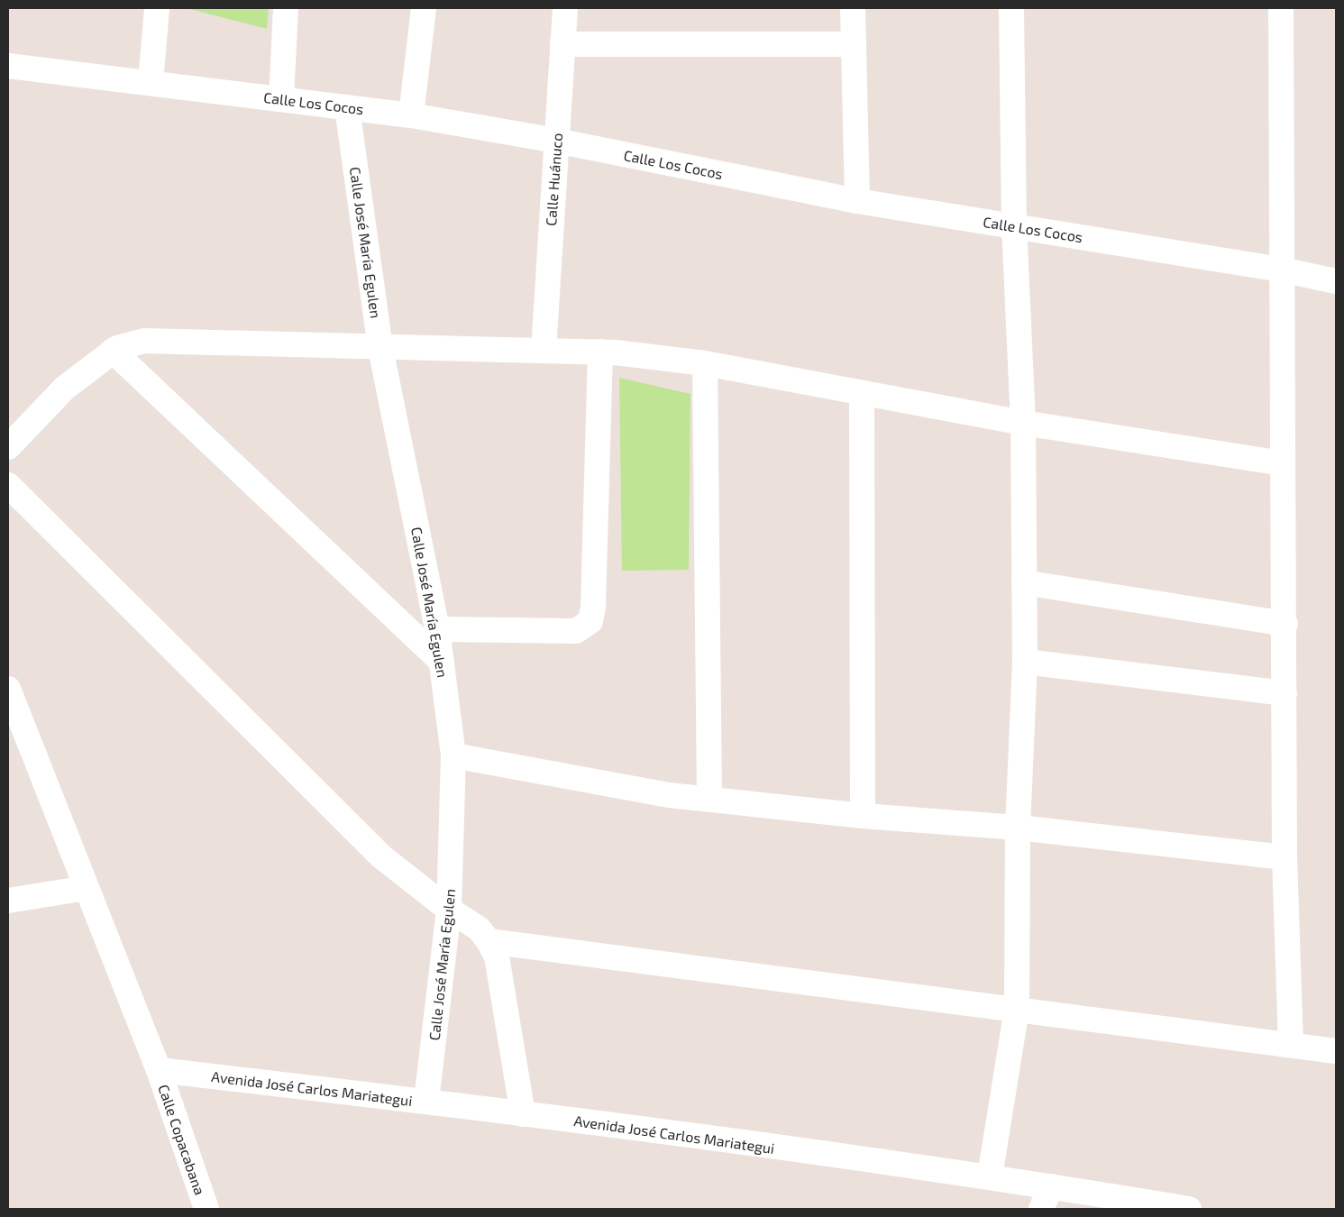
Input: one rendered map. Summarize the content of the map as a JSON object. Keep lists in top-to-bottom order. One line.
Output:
{"streets":{"street":["Calle Los Cocos","Calle Huánuco","Calle José María Egulen","Avenida José Carlos Mariategui","Calle Copacabana"]},"crossings":[["Calle Los Cocos","Calle Huánuco"],["Calle Los Cocos","Calle José María Egulen"],["Calle José María Egulen","Avenida José Carlos Mariategui"],["Avenida José Carlos Mariategui","Calle Copacabana"]]}
